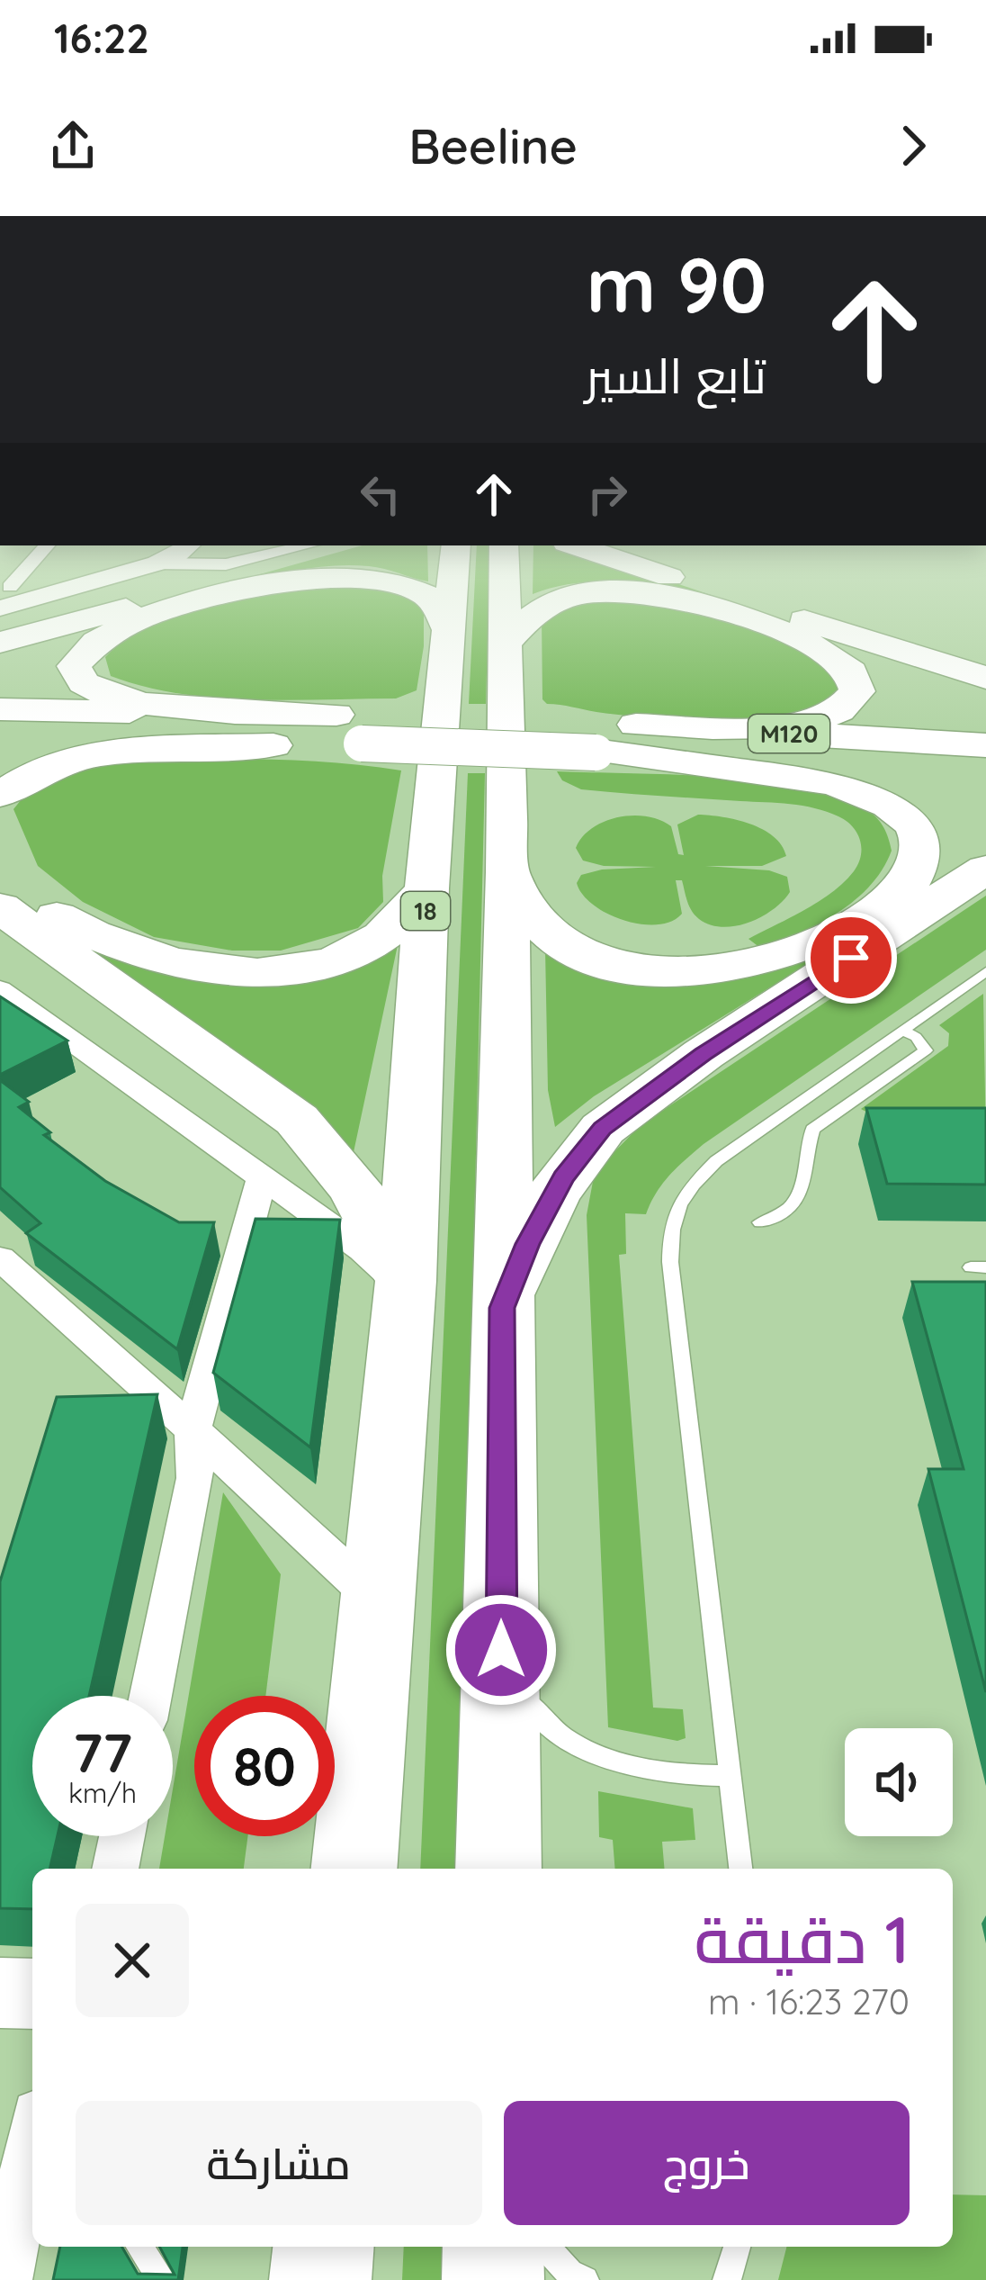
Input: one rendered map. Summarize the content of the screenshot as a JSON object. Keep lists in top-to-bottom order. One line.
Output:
{"streets":{"highway":["M120","18"]},"page":{"status":"16:22","header":"Beeline","turn":["90 m","تابع السير"],"speed":"77 km/h","limit":"80","heading":["1 دقيقة","270 m · 16:23"],"buttons":["خروج","مشاركة"]}}
